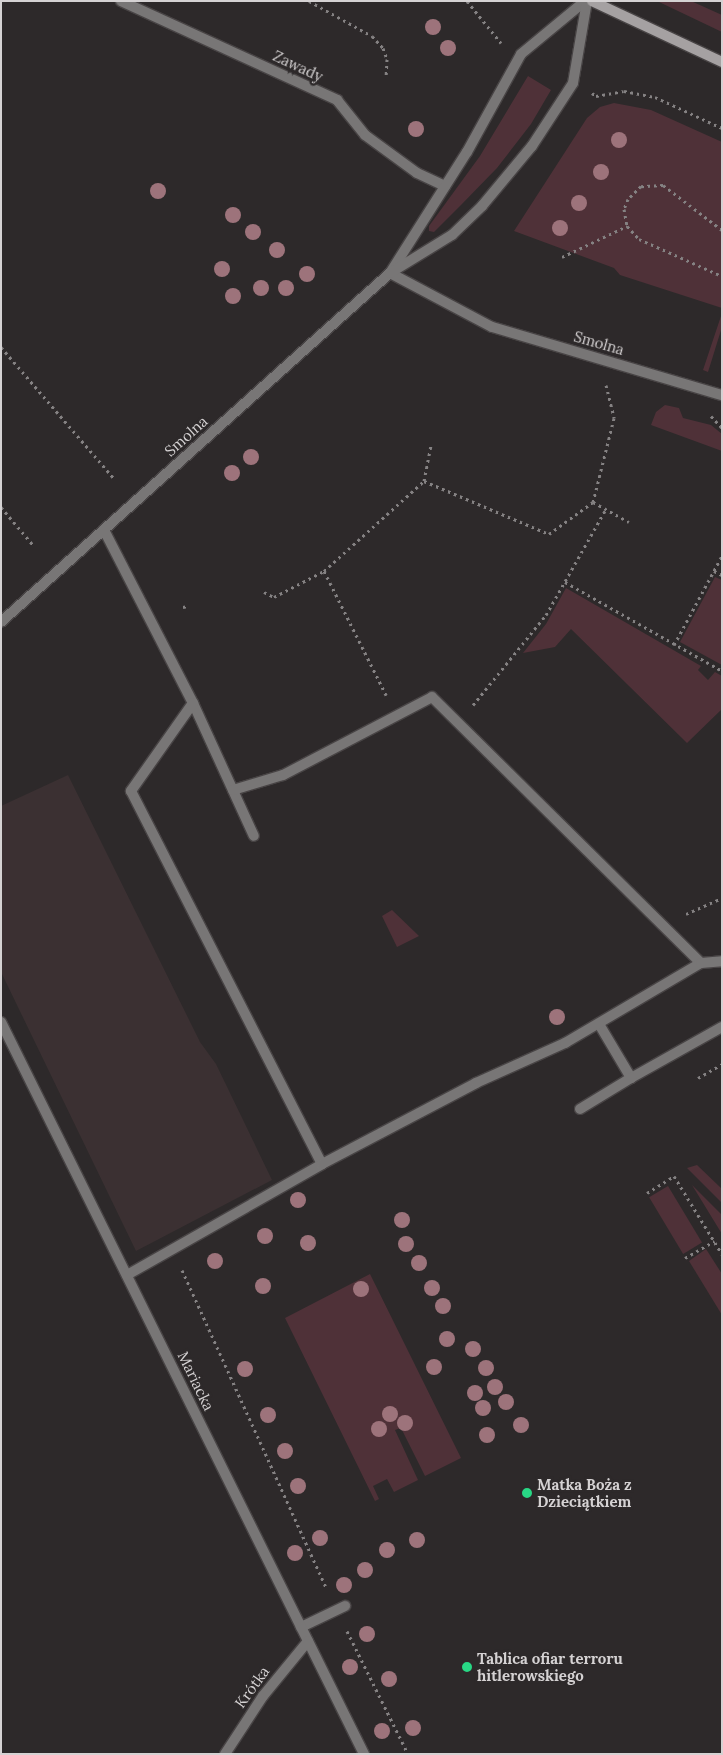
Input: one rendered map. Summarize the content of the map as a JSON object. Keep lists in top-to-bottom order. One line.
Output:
{"streets":{"street":["Zawady","Smolna","Mariacka","Krótka"]},"crossings":[["Zawady","Smolna"],["Mariacka","Krótka"]],"places":["Matka Boża z Dzieciątkiem","Tablica ofiar terroru hitlerowskiego"]}
